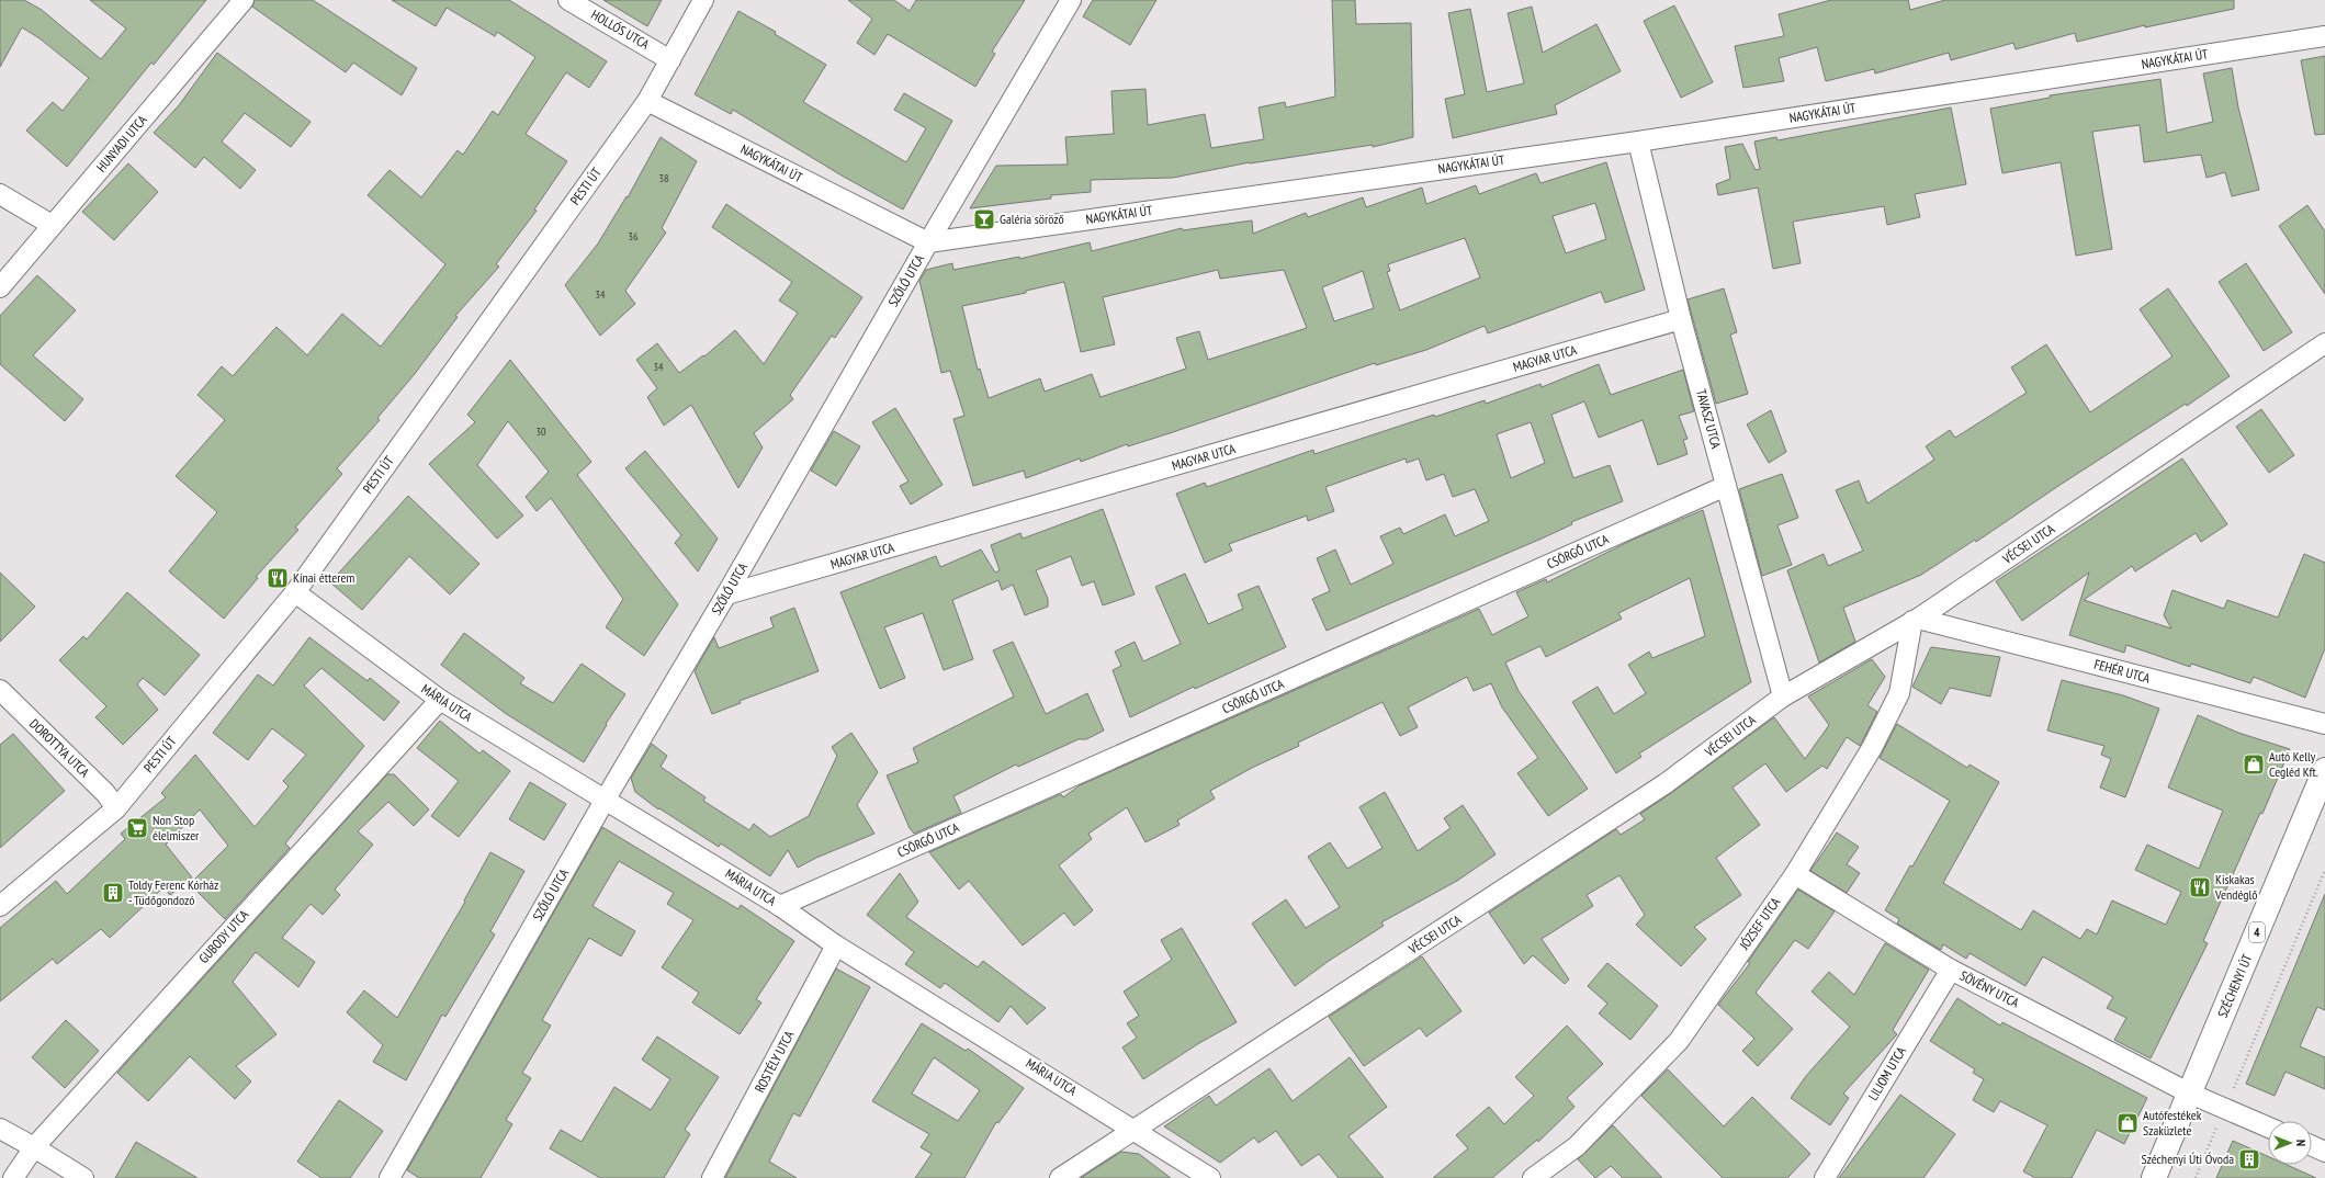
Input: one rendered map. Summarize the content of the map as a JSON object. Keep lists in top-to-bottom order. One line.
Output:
{"streets":{"main road":["4","SZÉCHENYI ÚT"],"street":["HOLLÓS UTCA","NAGYKÁTAI ÚT","HUNYADI UTCA","PESTI ÚT","SZŐLŐ UTCA","MAGYAR UTCA","TAVASZ UTCA","VÉCSEI UTCA","CSÖRGŐ UTCA","FEHÉR UTCA","MÁRIA UTCA","DOROTTYA UTCA","JÓZSEF UTCA","GUBODY UTCA","SÖVÉNY UTCA","ROSTÉLY UTCA","LILIOM UTCA"]},"crossings":[["HOLLÓS UTCA","PESTI ÚT"],["NAGYKÁTAI ÚT","PESTI ÚT"],["NAGYKÁTAI ÚT","SZŐLŐ UTCA"],["NAGYKÁTAI ÚT","TAVASZ UTCA"],["PESTI ÚT","MÁRIA UTCA"],["PESTI ÚT","DOROTTYA UTCA"],["SZŐLŐ UTCA","MAGYAR UTCA"],["SZŐLŐ UTCA","MÁRIA UTCA"],["MAGYAR UTCA","TAVASZ UTCA"],["TAVASZ UTCA","VÉCSEI UTCA"],["TAVASZ UTCA","CSÖRGŐ UTCA"],["VÉCSEI UTCA","FEHÉR UTCA"],["VÉCSEI UTCA","MÁRIA UTCA"],["VÉCSEI UTCA","JÓZSEF UTCA"],["CSÖRGŐ UTCA","MÁRIA UTCA"],["FEHÉR UTCA","JÓZSEF UTCA"],["MÁRIA UTCA","GUBODY UTCA"],["MÁRIA UTCA","ROSTÉLY UTCA"],["JÓZSEF UTCA","SÖVÉNY UTCA"],["SZÉCHENYI ÚT","SÖVÉNY UTCA"],["SÖVÉNY UTCA","LILIOM UTCA"]],"places":{"bar":["Galéria söröző"],"restaurant":["Kínai étterem","Kiskakas Vendéglő"],"shop":["Autó Kelly Cegléd Kft.","Autófestékek Szaküzlete"],"supermarket":["Non Stop élelmiszer"],"building":["Toldy Ferenc Kórház - Tüdőgondozó","Széchenyi Úti Óvoda"]},"house_numbers":["38","36","34","34","30"],"north":"right"}
